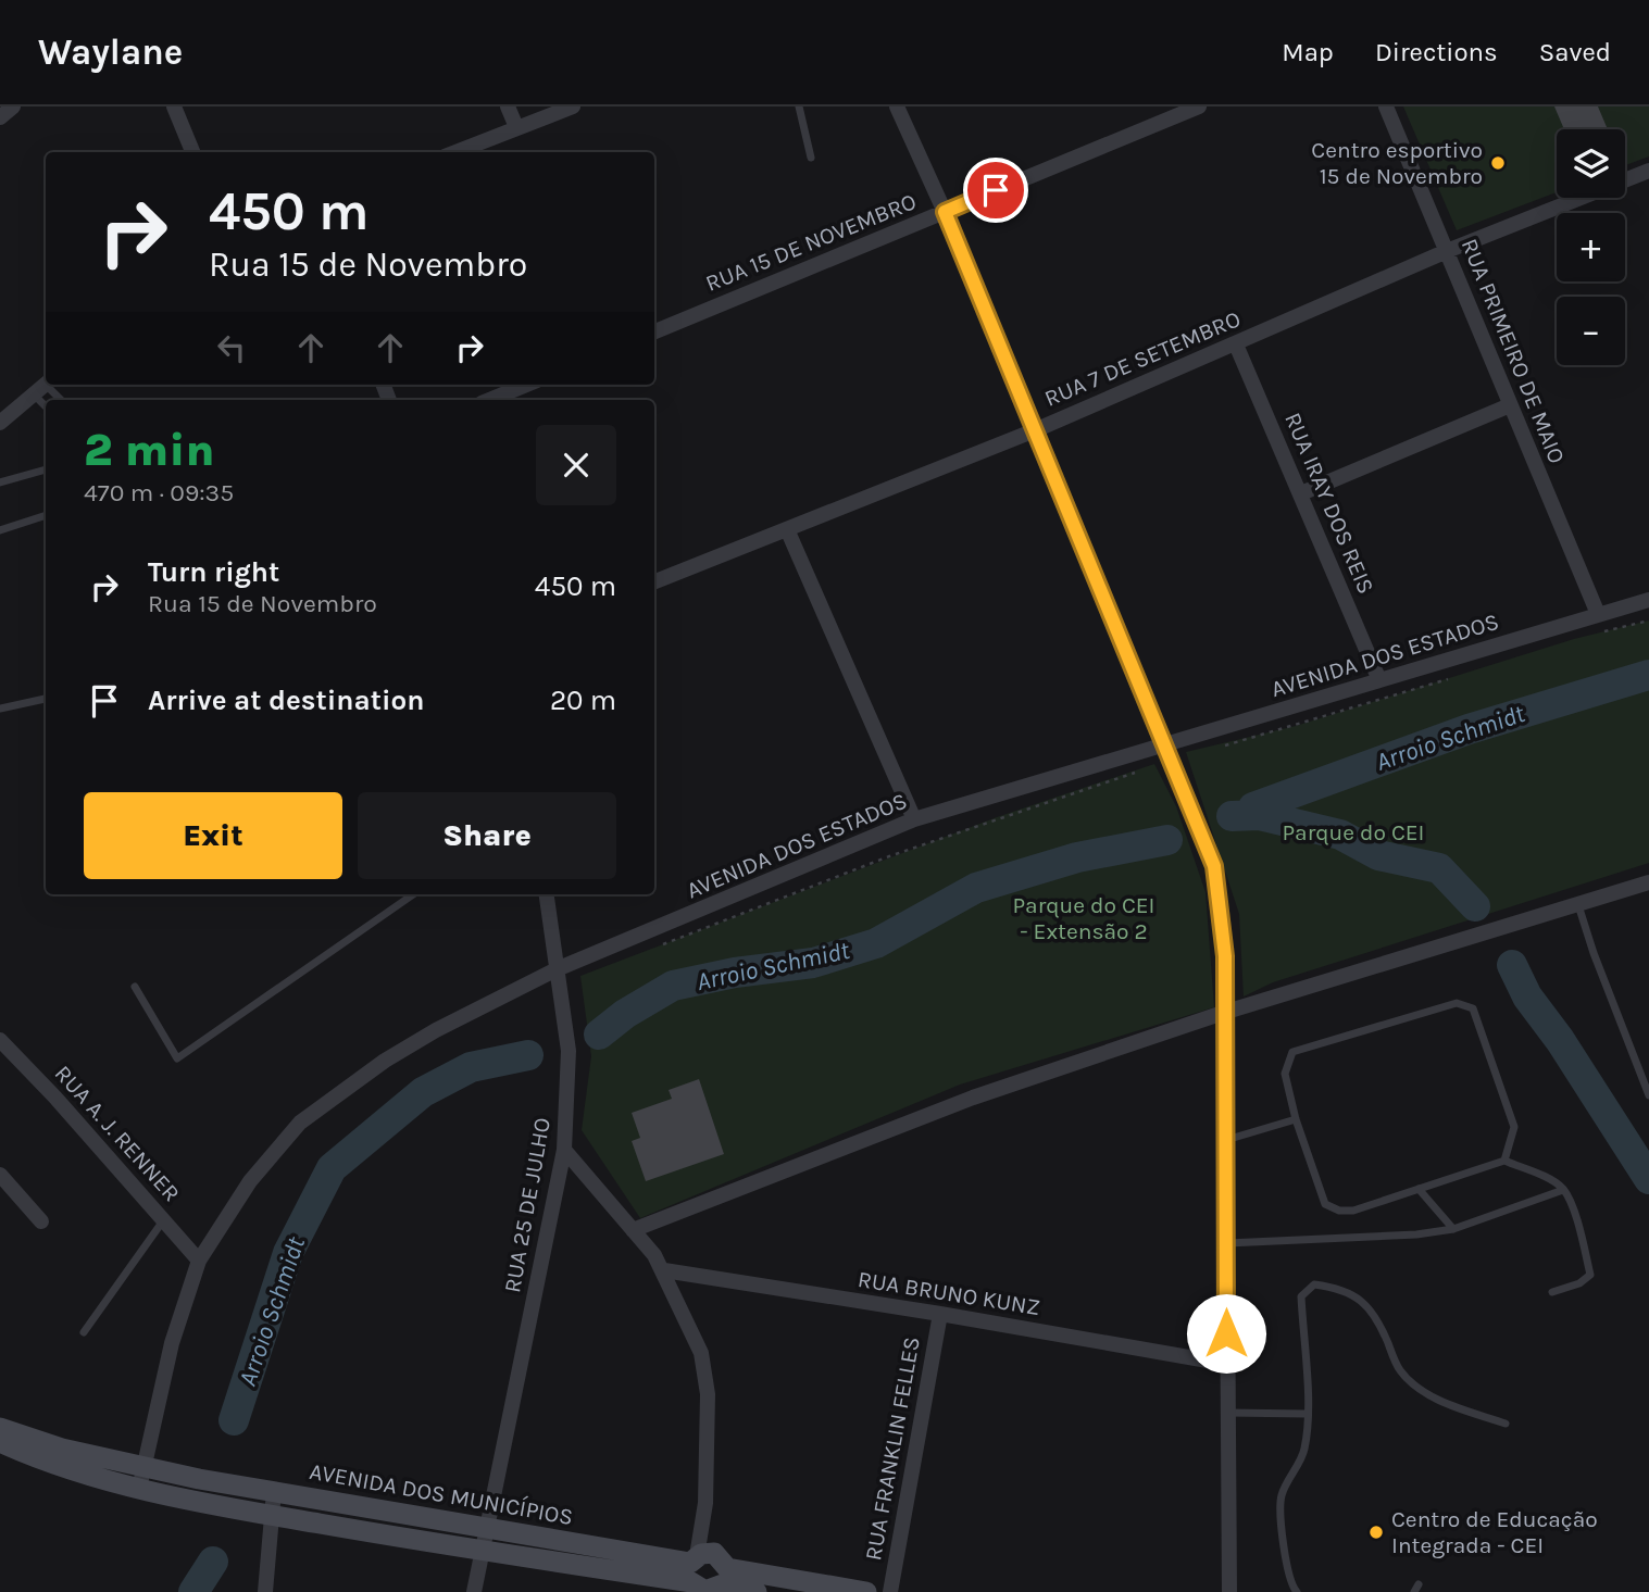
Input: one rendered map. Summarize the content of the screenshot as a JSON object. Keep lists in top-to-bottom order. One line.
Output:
{"streets":{"main road":["AVENIDA DOS MUNICÍPIOS"],"street":["RUA 15 DE NOVEMBRO","RUA PRIMEIRO DE MAIO","RUA 7 DE SETEMBRO","RUA IRAY DOS REIS","AVENIDA DOS ESTADOS","RUA A. J. RENNER","RUA 25 DE JULHO","RUA BRUNO KUNZ","RUA FRANKLIN FELLES"]},"crossings":[["RUA PRIMEIRO DE MAIO","RUA 7 DE SETEMBRO"],["RUA PRIMEIRO DE MAIO","AVENIDA DOS ESTADOS"],["RUA 7 DE SETEMBRO","RUA IRAY DOS REIS"],["RUA IRAY DOS REIS","AVENIDA DOS ESTADOS"],["AVENIDA DOS ESTADOS","RUA A. J. RENNER"],["AVENIDA DOS ESTADOS","RUA 25 DE JULHO"],["AVENIDA DOS ESTADOS","AVENIDA DOS MUNICÍPIOS"],["RUA 25 DE JULHO","AVENIDA DOS MUNICÍPIOS"],["RUA BRUNO KUNZ","RUA FRANKLIN FELLES"]],"water":["Arroio Schmidt"],"parks":["Parque do CEI","Parque do CEI - Extensão 2"],"places":["Centro esportivo 15 de Novembro","Centro de Educação Integrada - CEI"],"page":{"header":"Waylane","nav":["Map","Directions","Saved"],"map_buttons":["+","−"],"turn":["450 m","Rua 15 de Novembro"],"heading":["2 min","470 m · 09:35"],"list":[{"name":"Turn right","note":"Rua 15 de Novembro","value":"450 m"},{"name":"Arrive at destination","value":"20 m"}],"buttons":["Exit","Share"]}}
